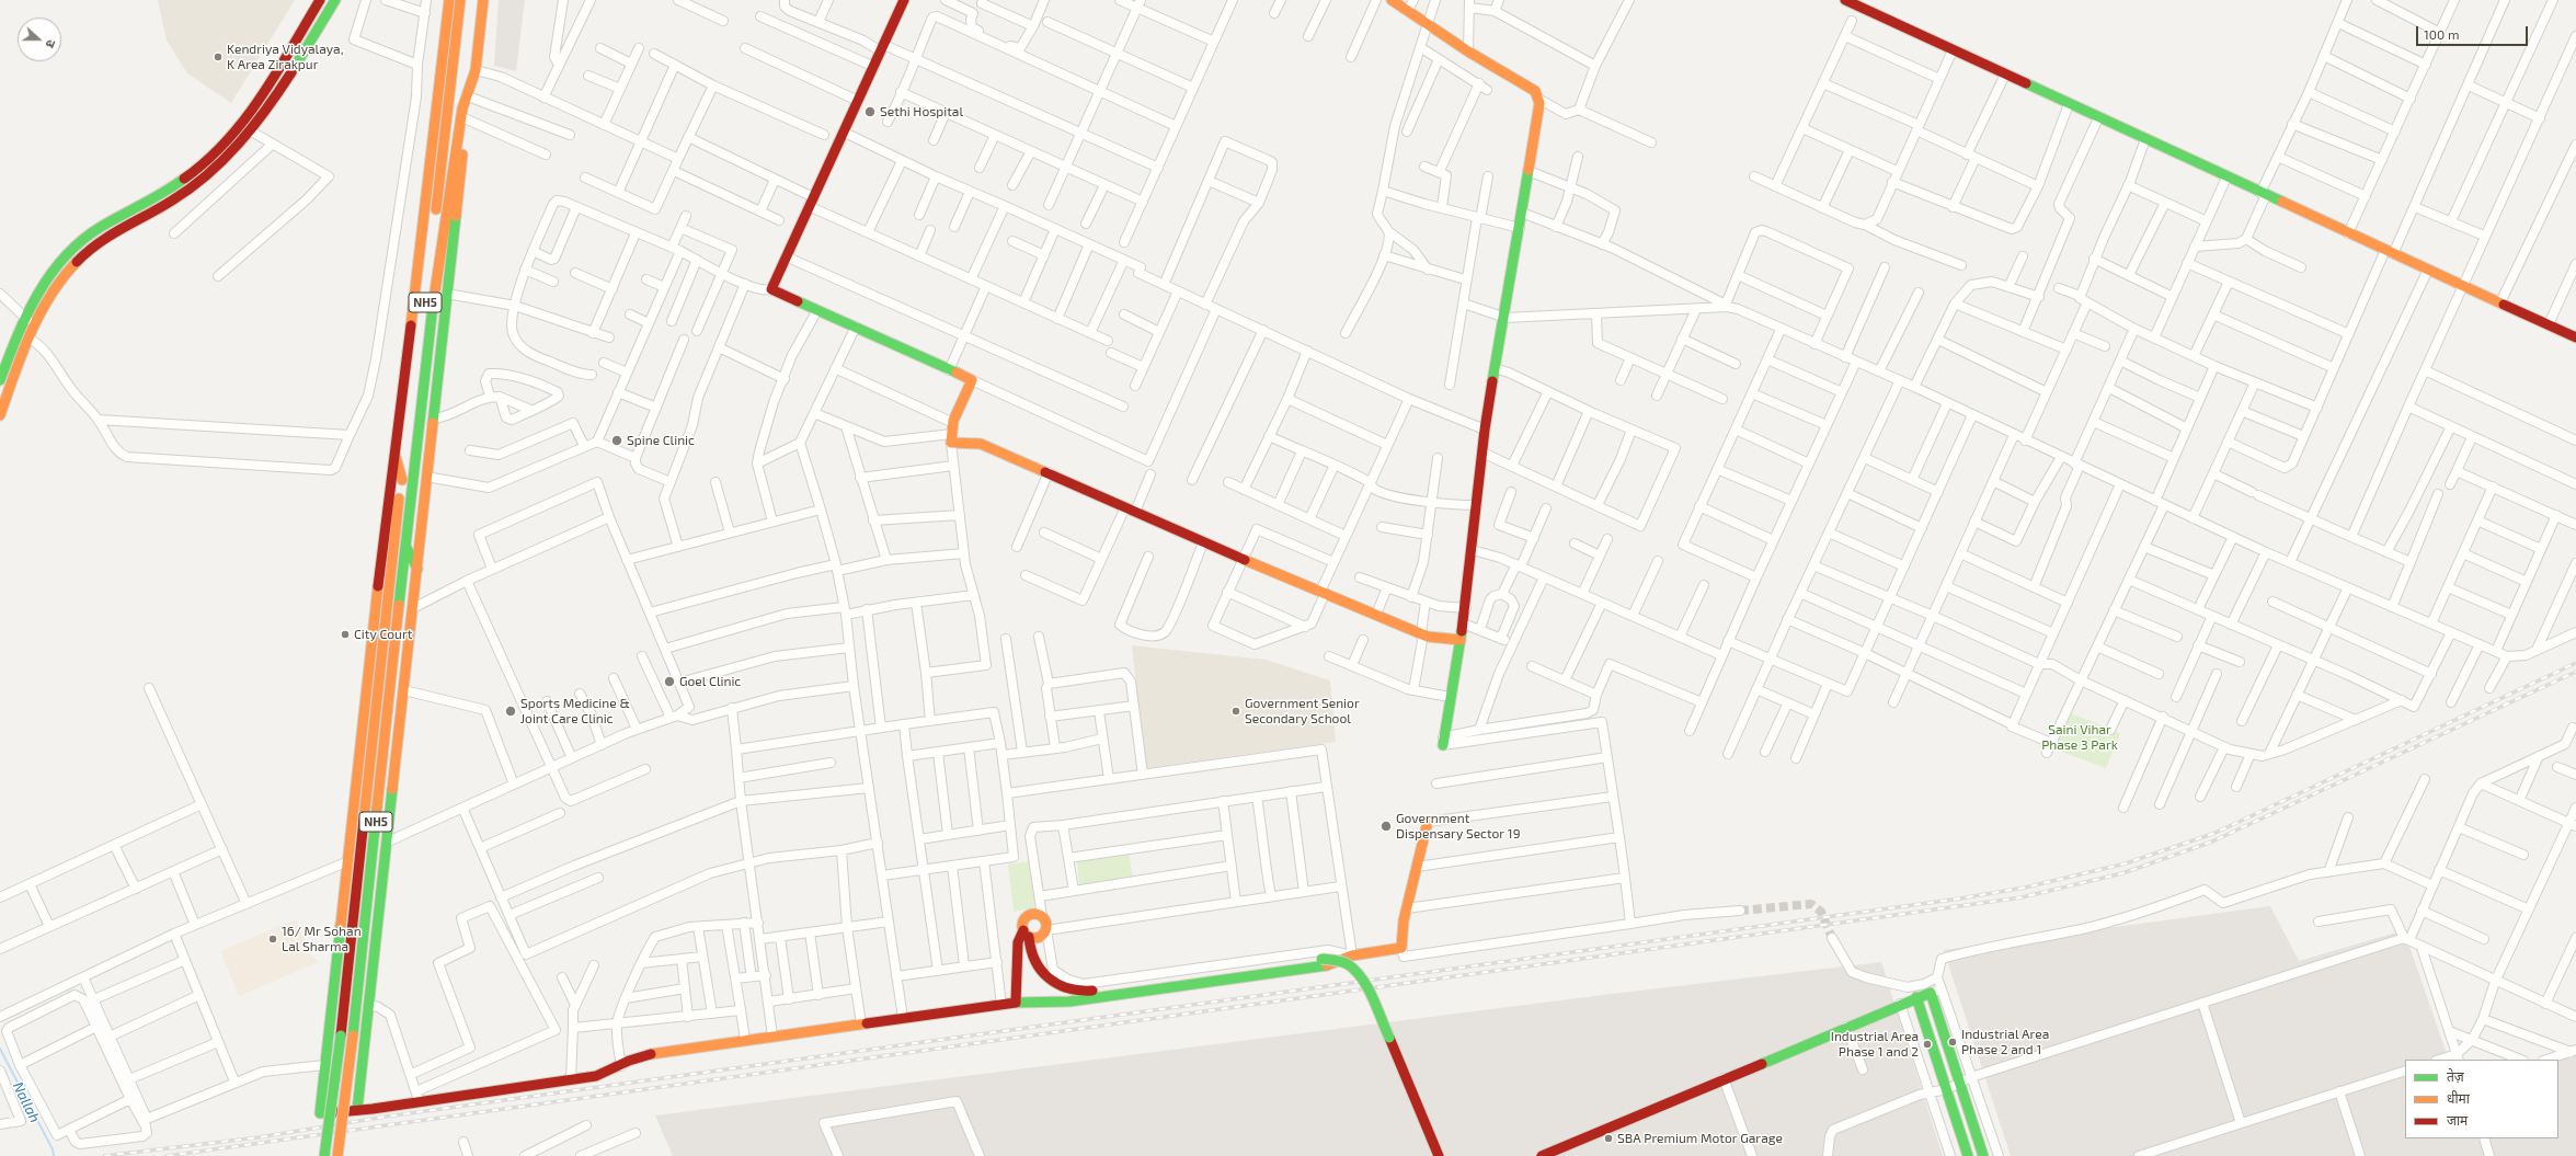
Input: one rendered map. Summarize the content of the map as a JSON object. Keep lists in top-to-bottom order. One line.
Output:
{"streets":{"main road":["NH5"]},"water":["Nallah"],"parks":["Saini Vihar Phase 3 Park"],"places":["Kendriya Vidyalaya, K Area Zirakpur","Sethi Hospital","Spine Clinic","City Court","Goel Clinic","Sports Medicine & Joint Care Clinic","Government Senior Secondary School","Government Dispensary Sector 19","16/ Mr Sohan Lal Sharma","Industrial Area Phase 2 and 1","Industrial Area Phase 1 and 2","SBA Premium Motor Garage"],"legend":["तेज़","धीमा","जाम"],"scale_bar":"100 m","north":"right"}
